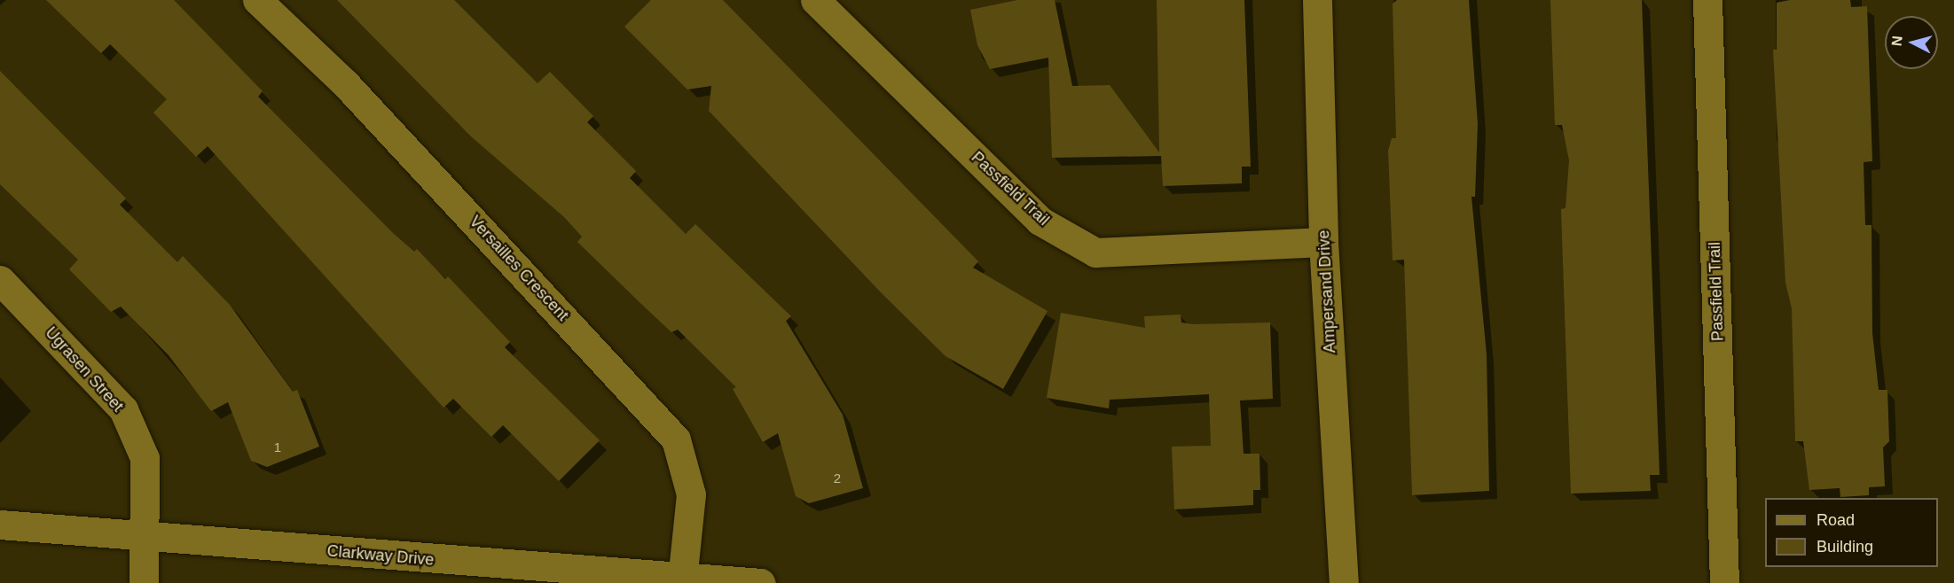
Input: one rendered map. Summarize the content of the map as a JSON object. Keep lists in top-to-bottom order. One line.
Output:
{"streets":{"street":["Passfield Trail","Versailles Crescent","Ampersand Drive","Ugrasen Street","Clarkway Drive"]},"crossings":[["Passfield Trail","Ampersand Drive"],["Versailles Crescent","Clarkway Drive"],["Ugrasen Street","Clarkway Drive"]],"house_numbers":["1","2"],"legend":["Road","Building"],"north":"left"}
